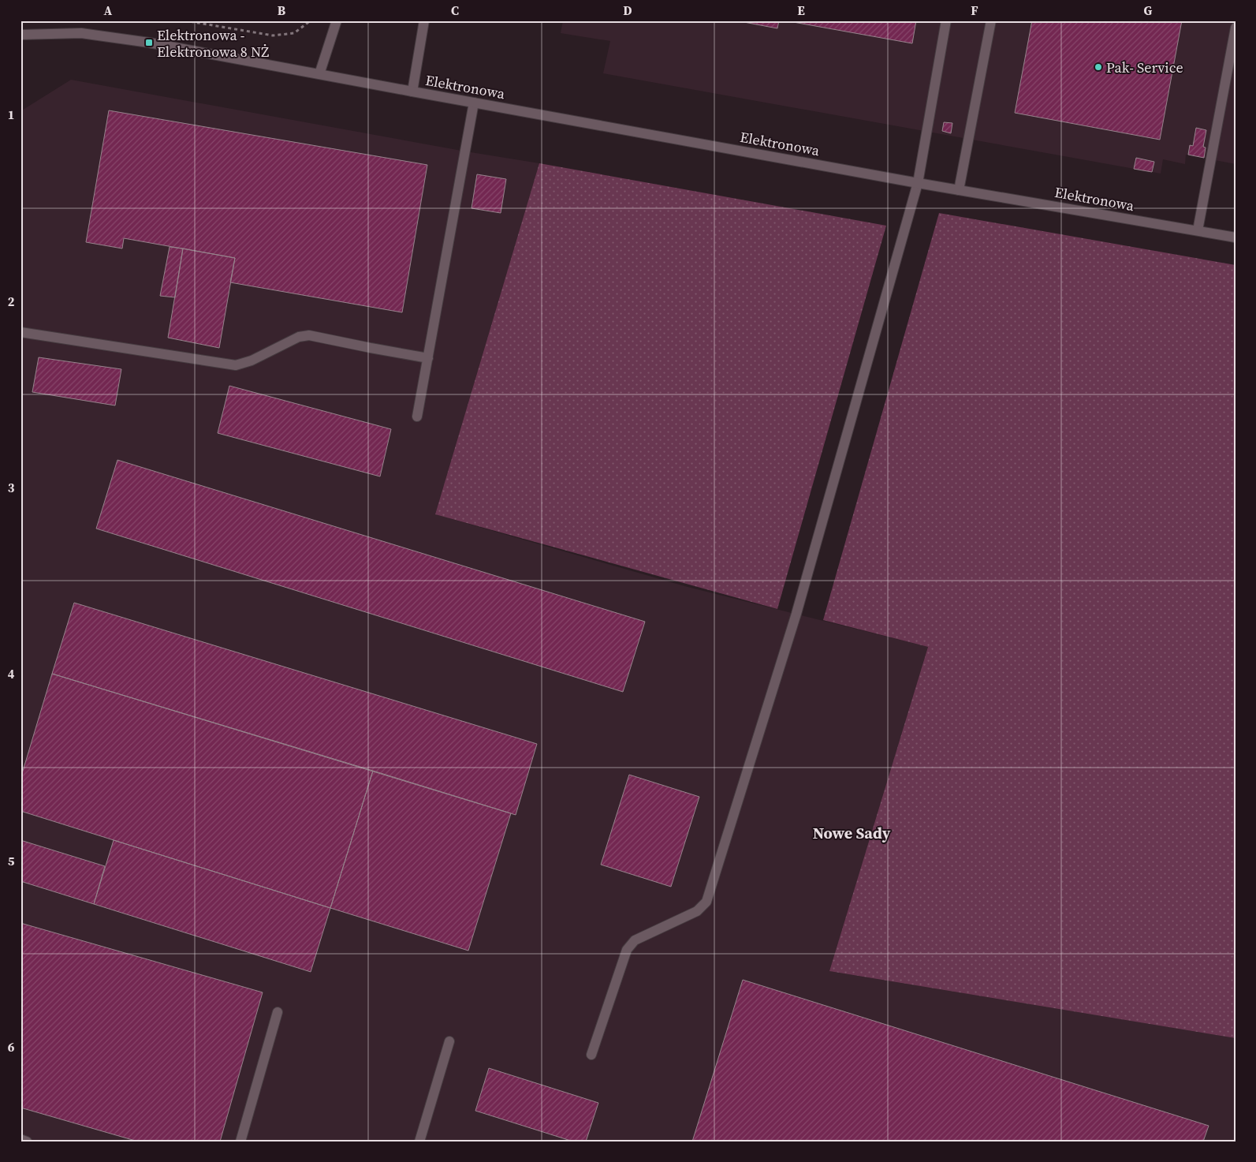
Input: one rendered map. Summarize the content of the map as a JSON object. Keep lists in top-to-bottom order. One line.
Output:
{"streets":{"street":["Elektronowa"]},"districts":["Nowe Sady"],"places":{"transit":["Elektronowa - Elektronowa 8 NŻ"],"other":["Pak- Service"]},"grid":{"columns":["A","B","C","D","E","F","G"],"rows":["1","2","3","4","5","6"]}}
